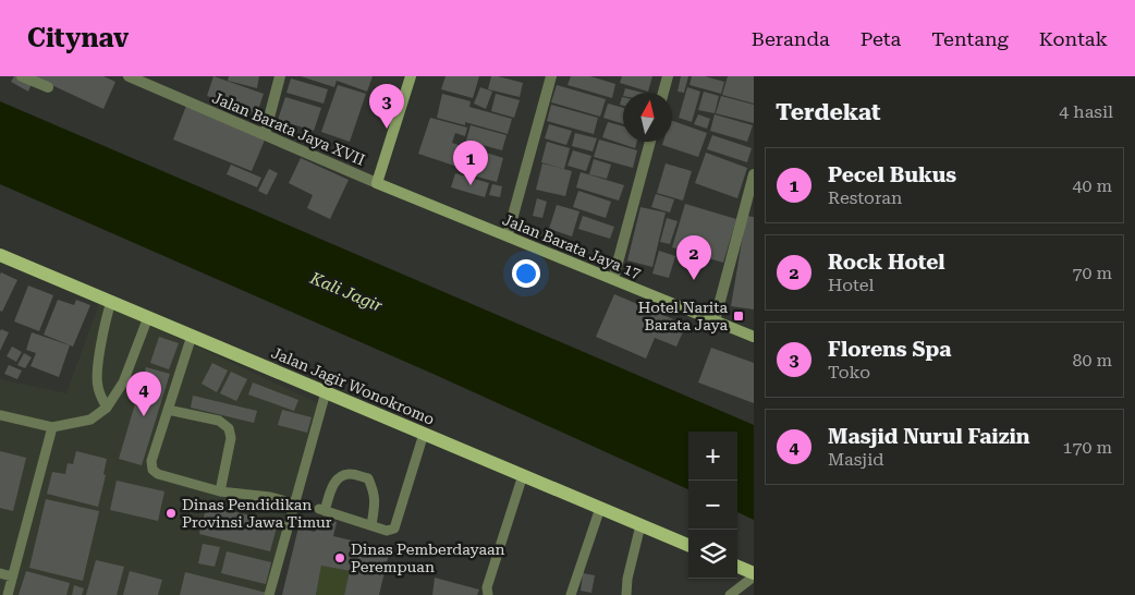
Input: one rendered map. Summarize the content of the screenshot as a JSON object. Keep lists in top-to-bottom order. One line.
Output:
{"streets":{"main road":["Jalan Jagir Wonokromo"],"street":["Jalan Barata Jaya XVII","Jalan Barata Jaya 17"]},"crossings":[["Jalan Barata Jaya XVII","Jalan Barata Jaya 17"]],"water":["Kali Jagir"],"places":{"transit":["Hotel Narita Barata Jaya"],"other":["Dinas Pendidikan Provinsi Jawa Timur","Dinas Pemberdayaan Perempuan"]},"north":"top","page":{"header":"Citynav","nav":["Beranda","Peta","Tentang","Kontak"],"heading":["Terdekat","4 hasil"],"pins":["3","1","2","4"],"list":[{"mark":"1","name":"Pecel Bukus","note":"Restoran","value":"40 m"},{"mark":"2","name":"Rock Hotel","note":"Hotel","value":"70 m"},{"mark":"3","name":"Florens Spa","note":"Toko","value":"80 m"},{"mark":"4","name":"Masjid Nurul Faizin","note":"Masjid","value":"170 m"}],"map_buttons":["+","−"]}}
